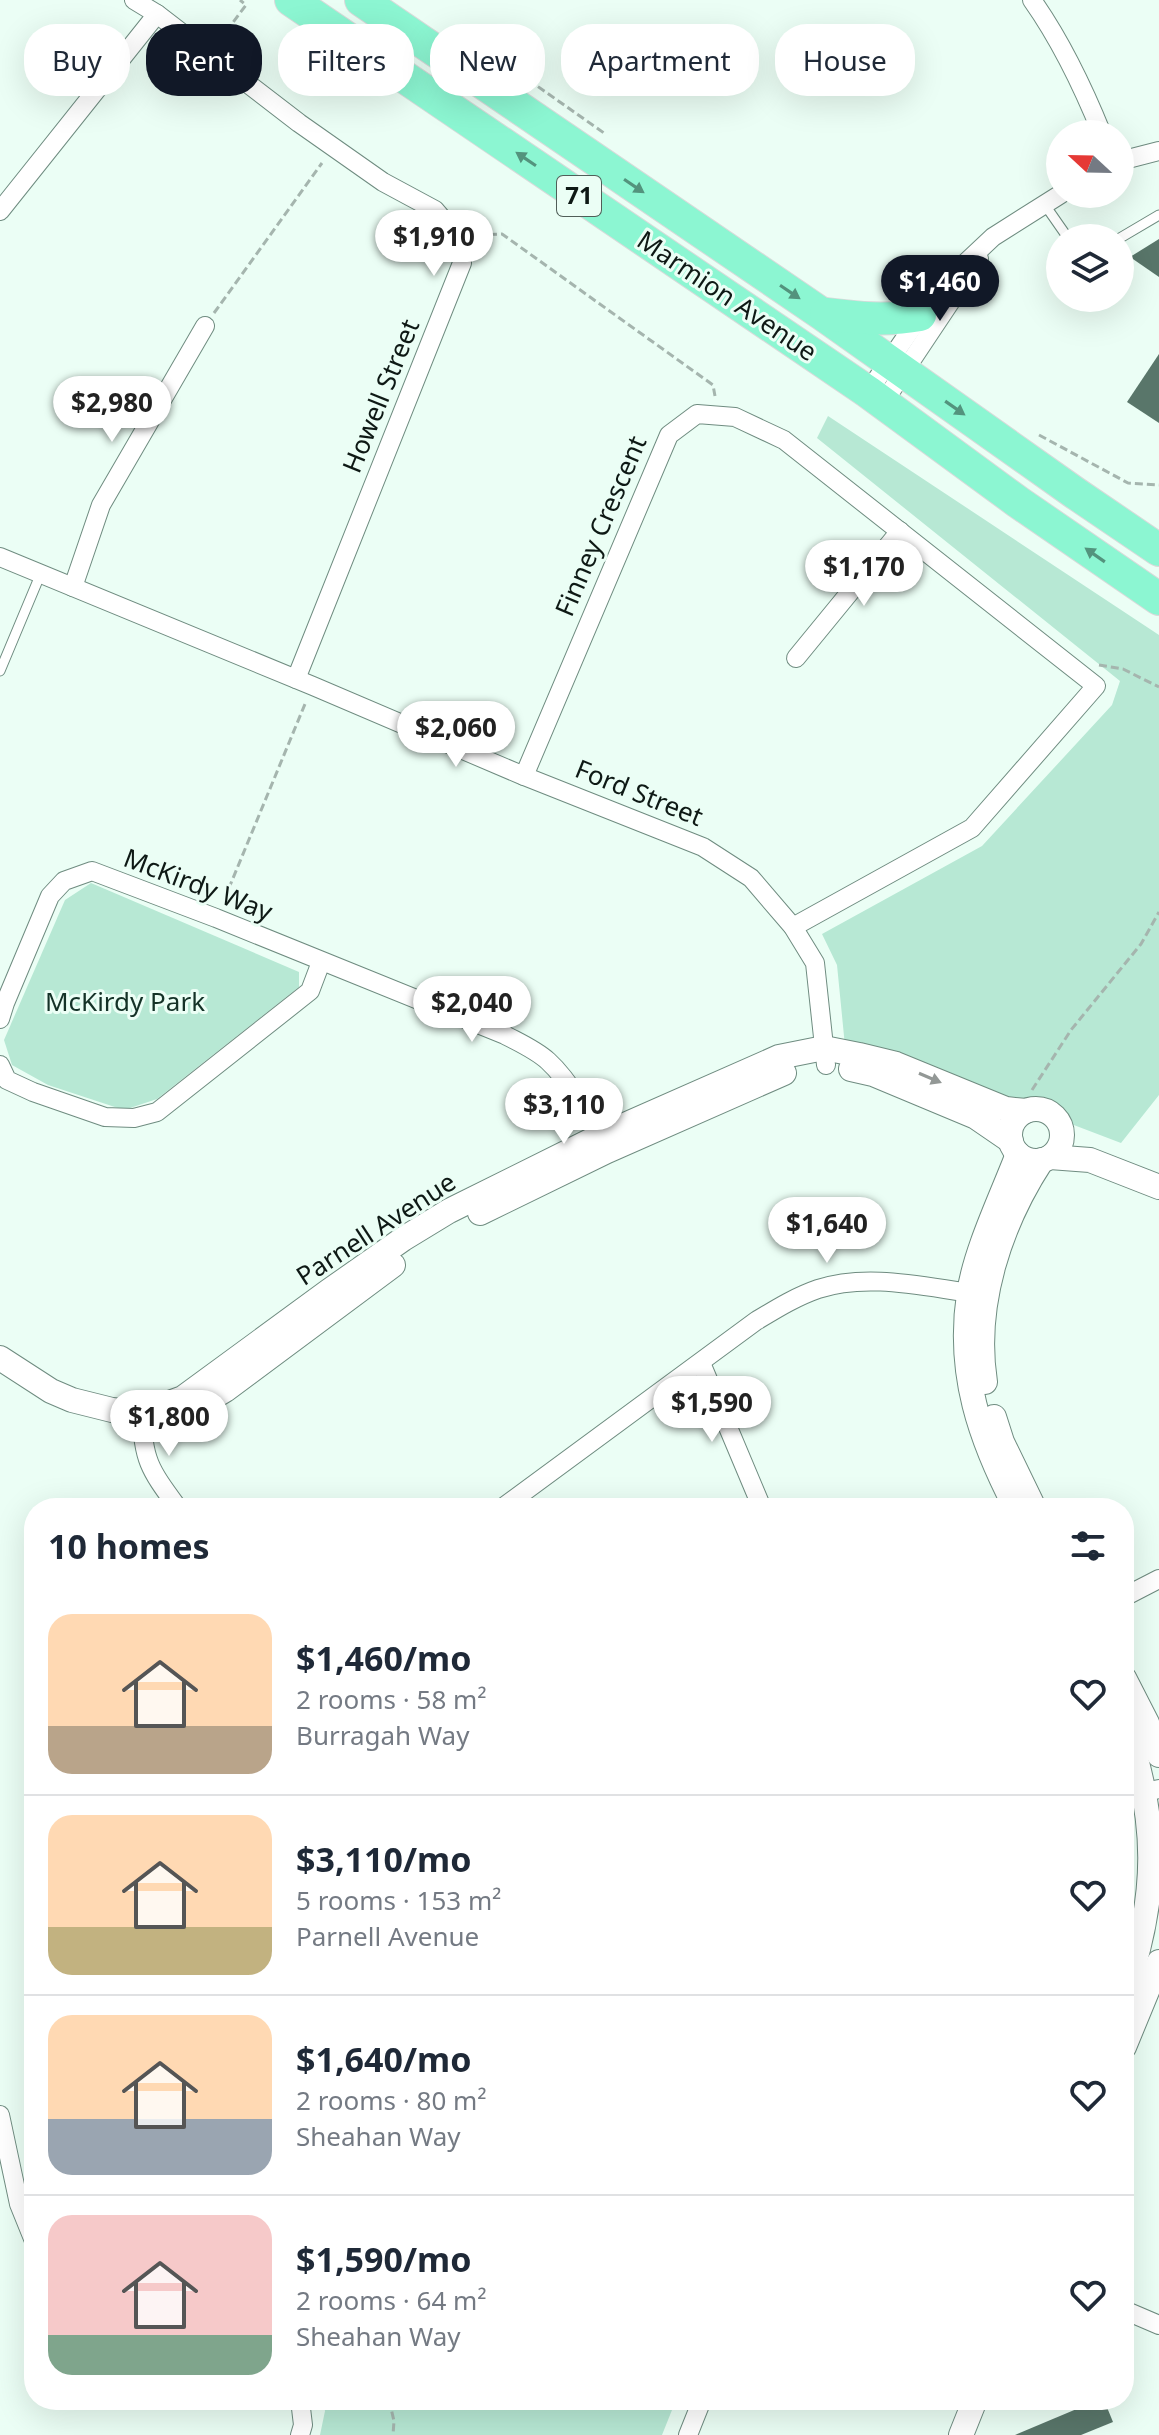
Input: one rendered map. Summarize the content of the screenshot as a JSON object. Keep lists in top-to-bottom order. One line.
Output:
{"streets":{"highway":["71","Marmion Avenue"],"street":["Howell Street","Finney Crescent","Ford Street","McKirdy Way","Parnell Avenue"]},"crossings":[["Howell Street","Ford Street"],["Finney Crescent","Ford Street"],["Ford Street","Parnell Avenue"],["McKirdy Way","Parnell Avenue"]],"parks":["McKirdy Park"],"north":"left","page":{"chip":["Buy","Rent","Filters","New","Apartment","House"],"price":["$1,910","$1,460","$2,980","$1,170","$2,060","$2,040","$3,110","$1,640","$1,590","$1,800"],"heading":"10 homes","list":[{"name":"$1,460/mo","note":"2 rooms · 58 m² · Burragah Way"},{"name":"$3,110/mo","note":"5 rooms · 153 m² · Parnell Avenue"},{"name":"$1,640/mo","note":"2 rooms · 80 m² · Sheahan Way"},{"name":"$1,590/mo","note":"2 rooms · 64 m² · Sheahan Way"}]}}
